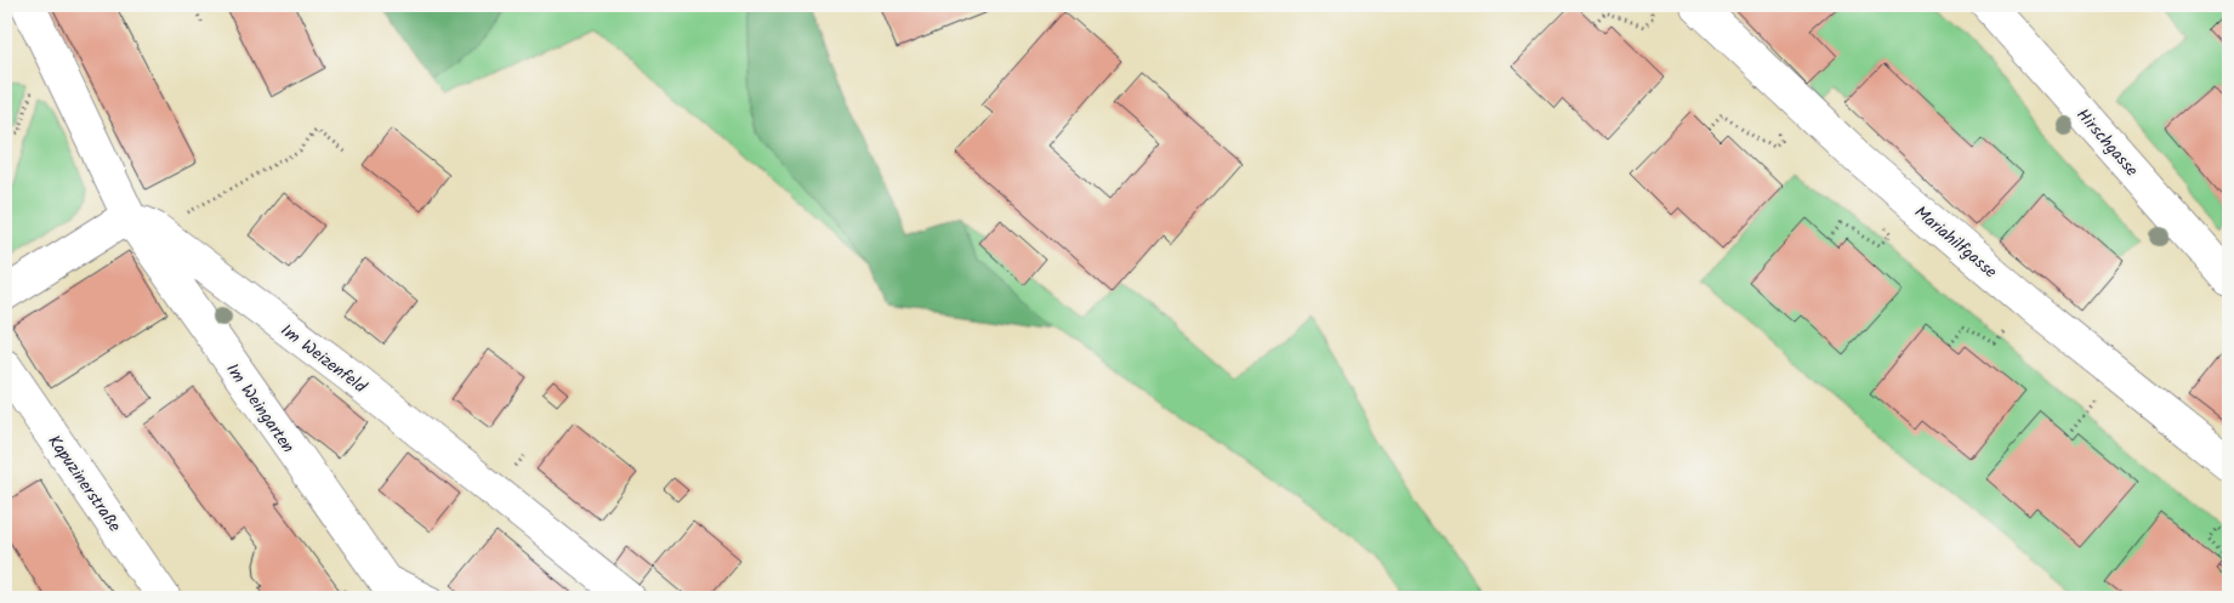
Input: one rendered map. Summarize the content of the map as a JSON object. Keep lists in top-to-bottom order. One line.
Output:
{"streets":{"street":["Hirschgasse","Mariahilfgasse","Im Weizenfeld","Im Weingarten","Kapuzinerstraße"]},"crossings":[["Im Weizenfeld","Im Weingarten"]]}
